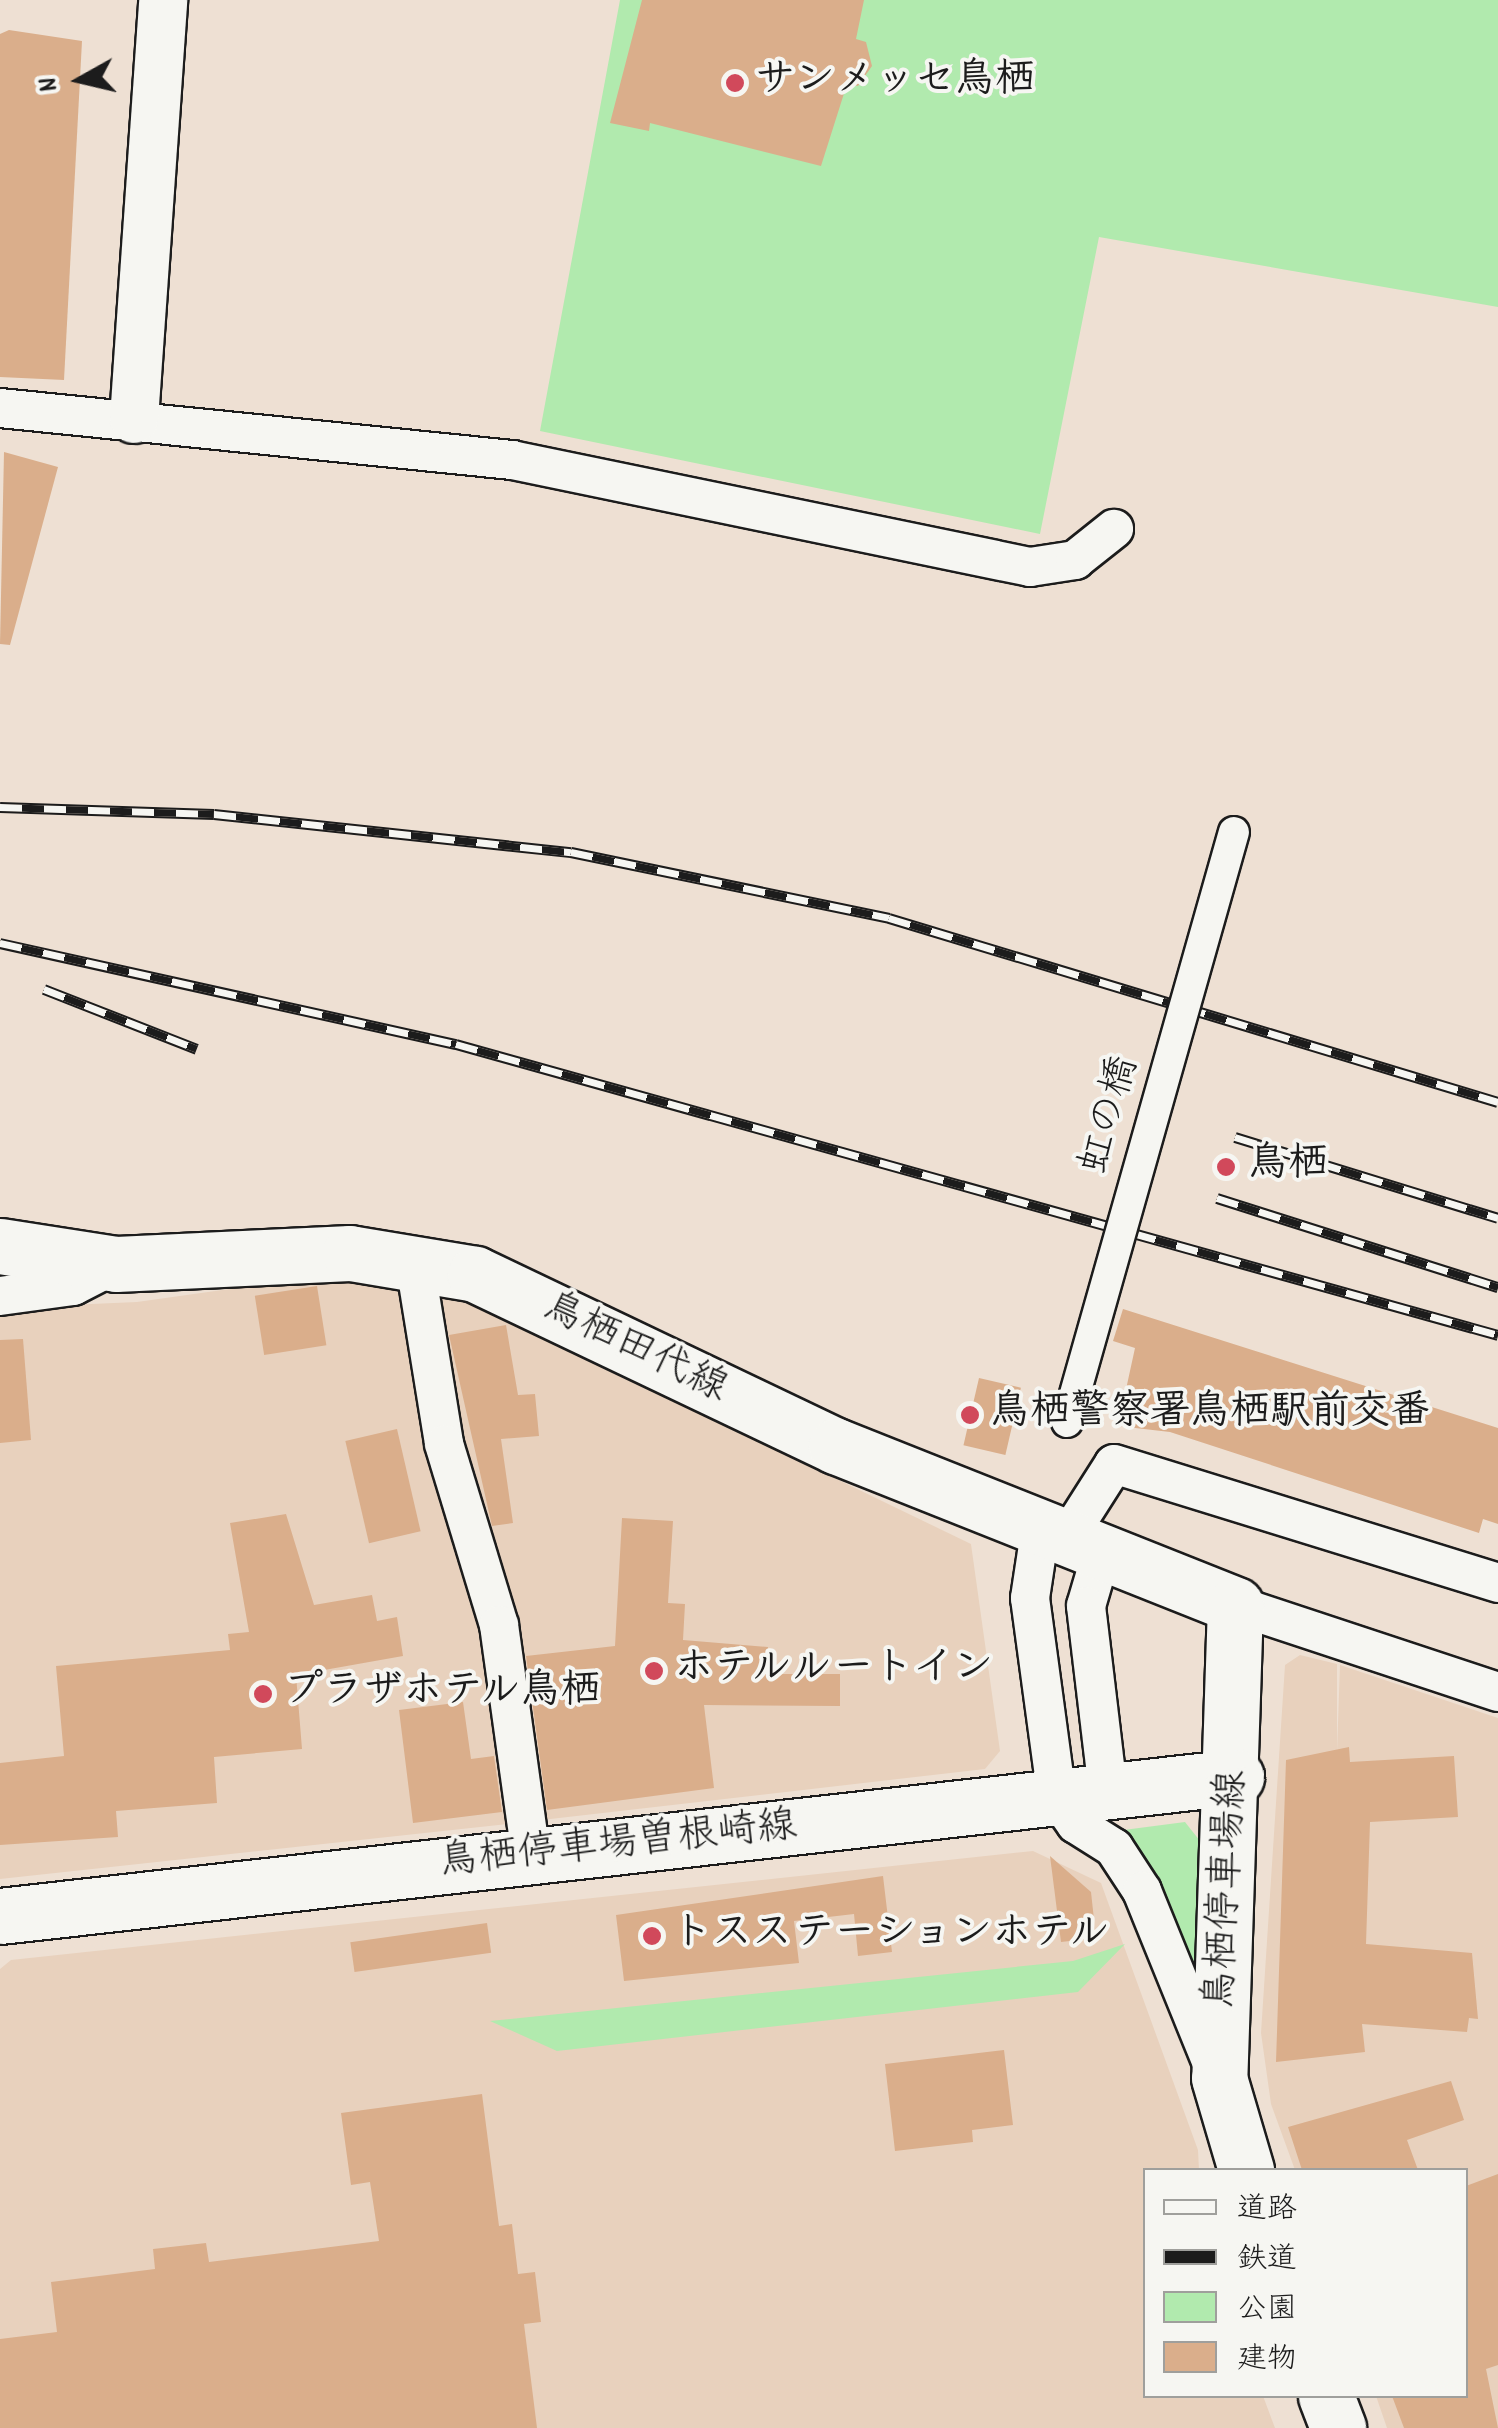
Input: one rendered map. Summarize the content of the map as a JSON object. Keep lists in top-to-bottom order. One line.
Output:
{"streets":{"main road":["鳥栖田代線","鳥栖停車場曽根崎線","鳥栖停車場線"],"street":["虹の橋"]},"crossings":[["鳥栖田代線","鳥栖停車場線"],["鳥栖停車場曽根崎線","鳥栖停車場線"]],"places":["サンメッセ鳥栖","鳥栖","鳥栖警察署鳥栖駅前交番","ホテルルートイン","プラザホテル鳥栖","トスステーションホテル"],"legend":["道路","鉄道","公園","建物"],"north":"left"}
